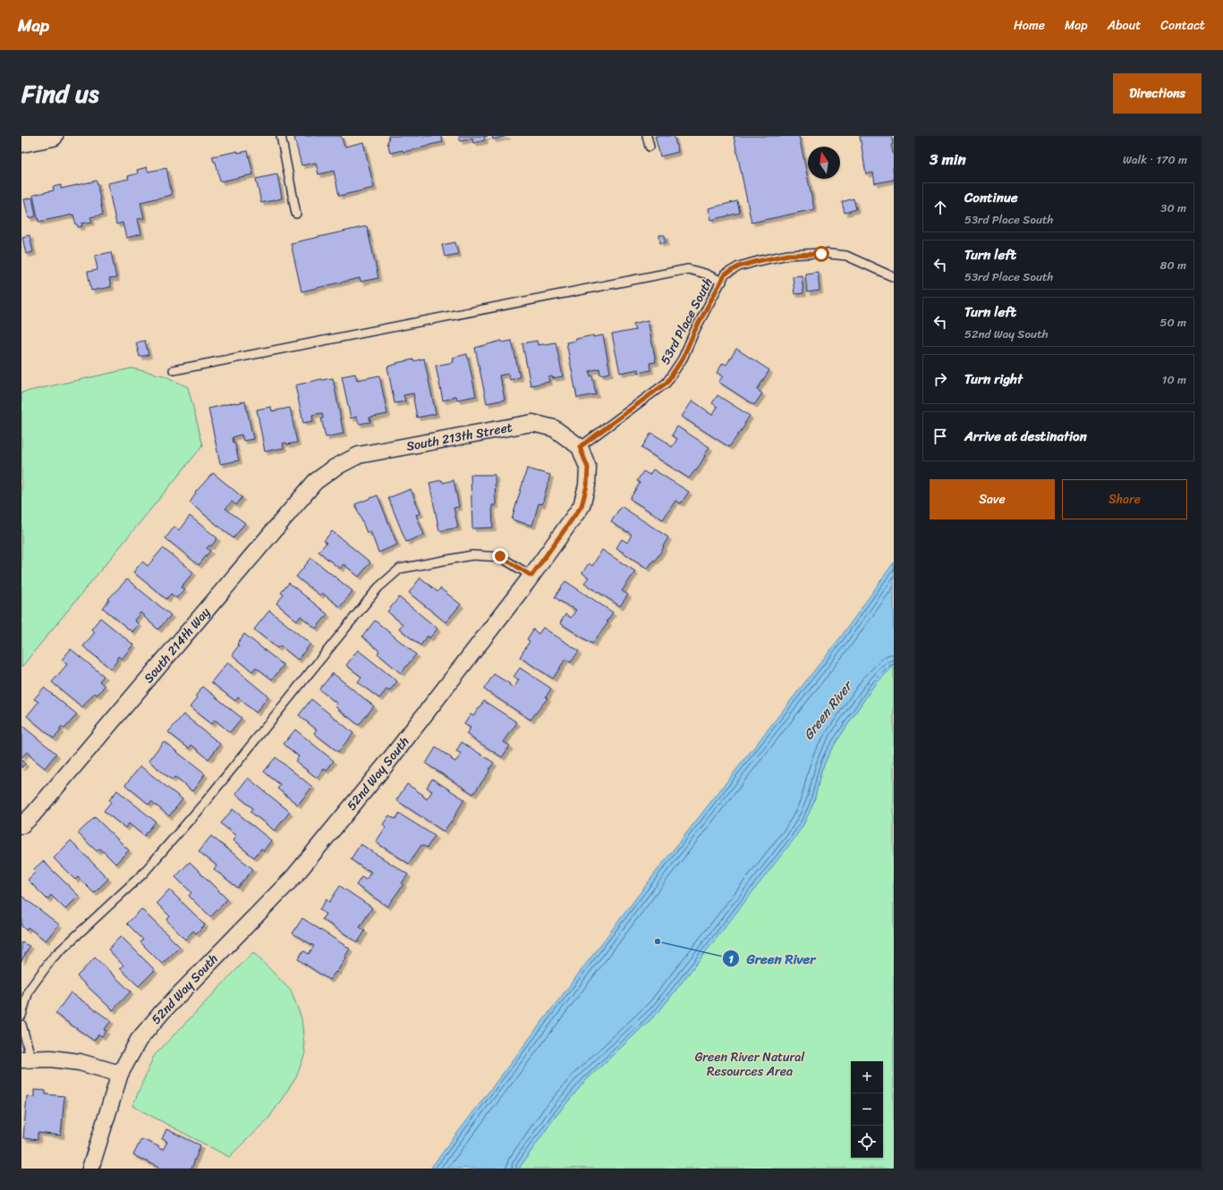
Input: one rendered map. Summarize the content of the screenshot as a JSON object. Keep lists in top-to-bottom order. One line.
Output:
{"streets":{"street":["South 213th Street","South 214th Way","52nd Way South"],"lane":["53rd Place South"]},"crossings":[["53rd Place South","South 213th Street"],["53rd Place South","52nd Way South"],["South 213th Street","South 214th Way"],["South 213th Street","52nd Way South"]],"water":["Green River"],"parks":["Green River Natural Resources Area"],"places":["Green River"],"north":"top","page":{"header":"Map","nav":["Home","Map","About","Contact"],"title":"Find us","buttons":["Directions",["Save","Share"]],"heading":["3 min","Walk · 170 m"],"list":[["Continue","53rd Place South","30 m"],["Turn left","53rd Place South","80 m"],["Turn left","52nd Way South","50 m"],["Turn right","10 m"],"Arrive at destination"],"map_buttons":["+","−"]}}
